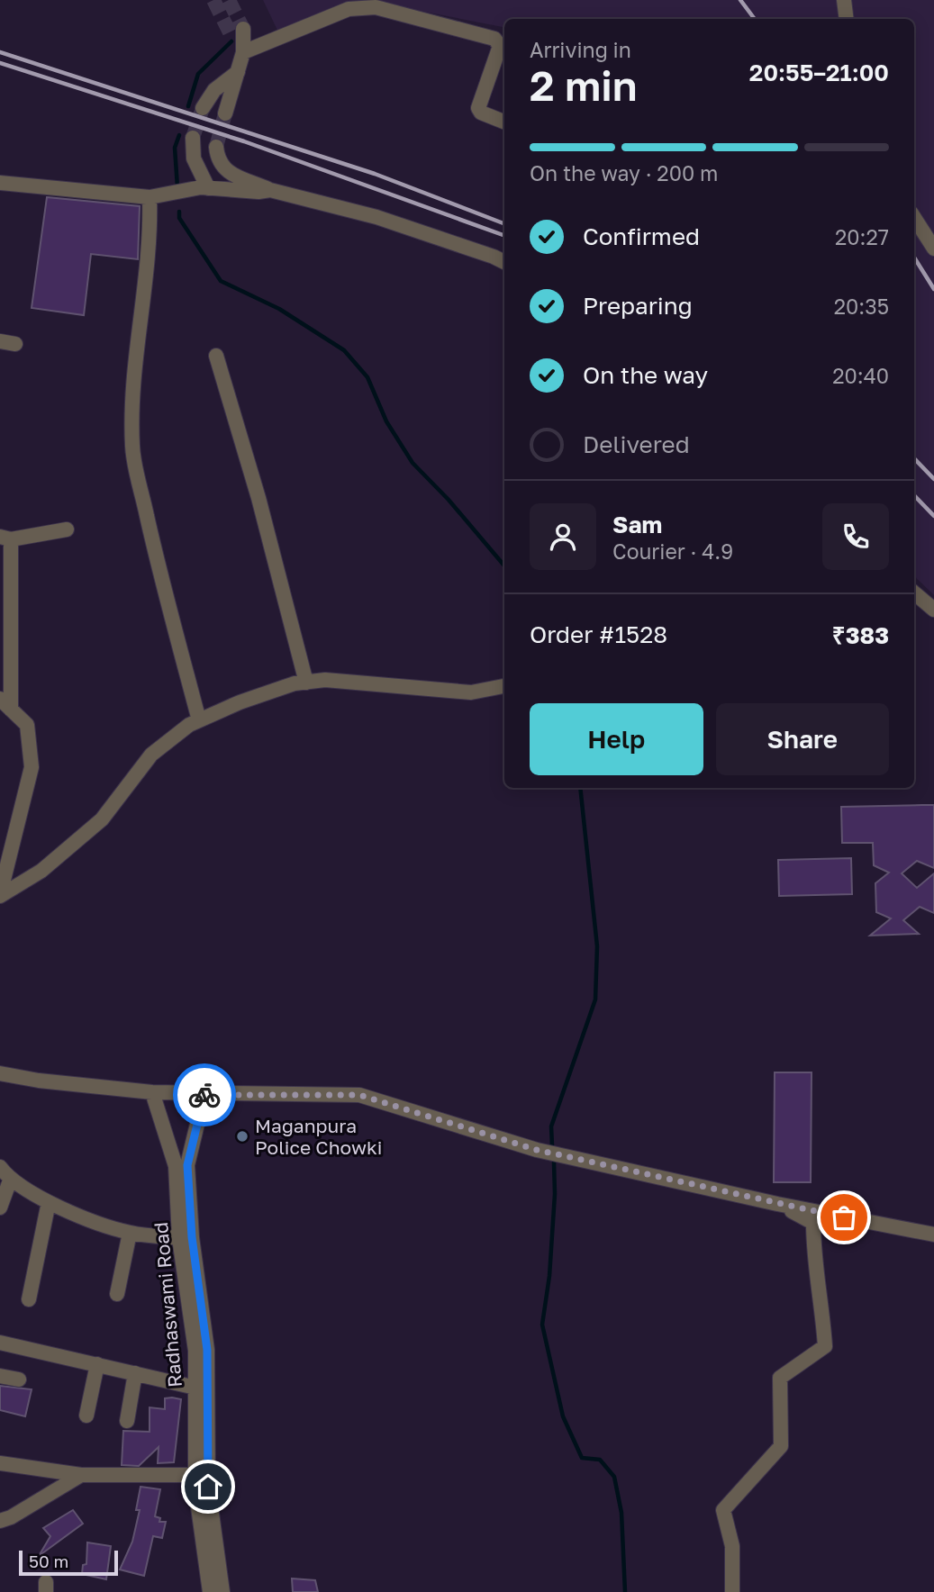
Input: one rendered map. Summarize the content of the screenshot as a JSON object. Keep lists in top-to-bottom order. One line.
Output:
{"streets":{"street":["Radhaswami Road"]},"places":["Maganpura Police Chowki"],"scale_bar":"50 m","page":{"heading":["2 min","Arriving in","20:55–21:00"],"panel":["Sam","Courier · 4.9","Order #1528","₹383"],"bar":"On the way · 200 m","list":[["Confirmed","20:27"],["Preparing","20:35"],["On the way","20:40"],"Delivered"],"buttons":["Help","Share"],"scale":"50 m"}}
